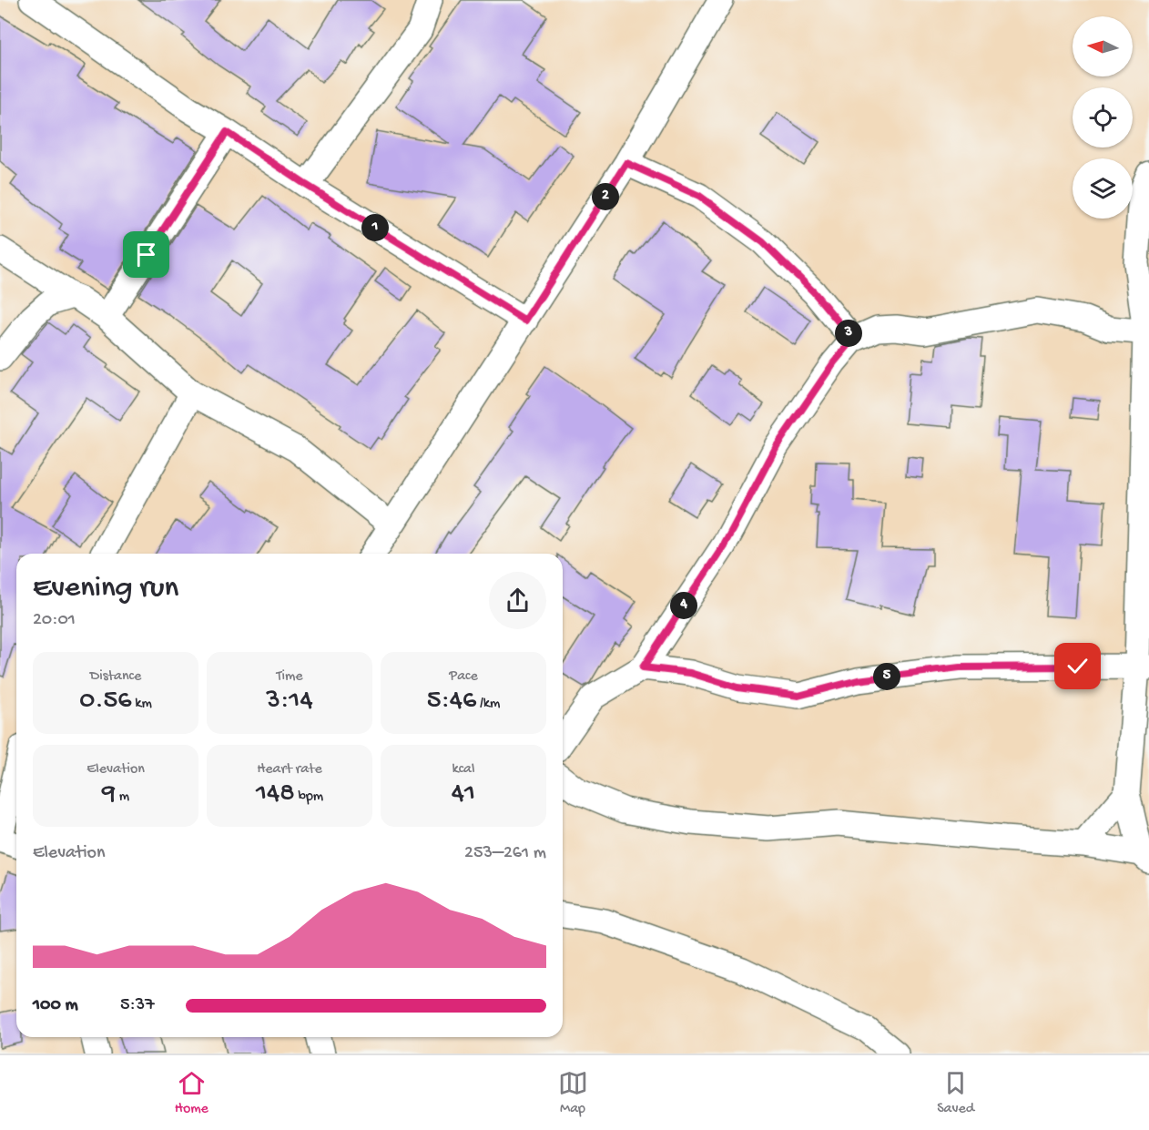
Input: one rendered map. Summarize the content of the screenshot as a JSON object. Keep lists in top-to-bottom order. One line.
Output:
{"north":"left","page":{"pins":["2","1","3","4","5"],"heading":["Evening run","20:01"],"stats":[["Distance","0.56 km"],["Time","3:14"],["Pace","5:46 /km"],["Elevation","9 m"],["Heart rate","148 bpm"],["kcal","41"]],"chart":["Elevation","253–261 m"],"list":[{"name":"100 m","note":"5:37"}],"tabs":["Home","Map","Saved"]}}
